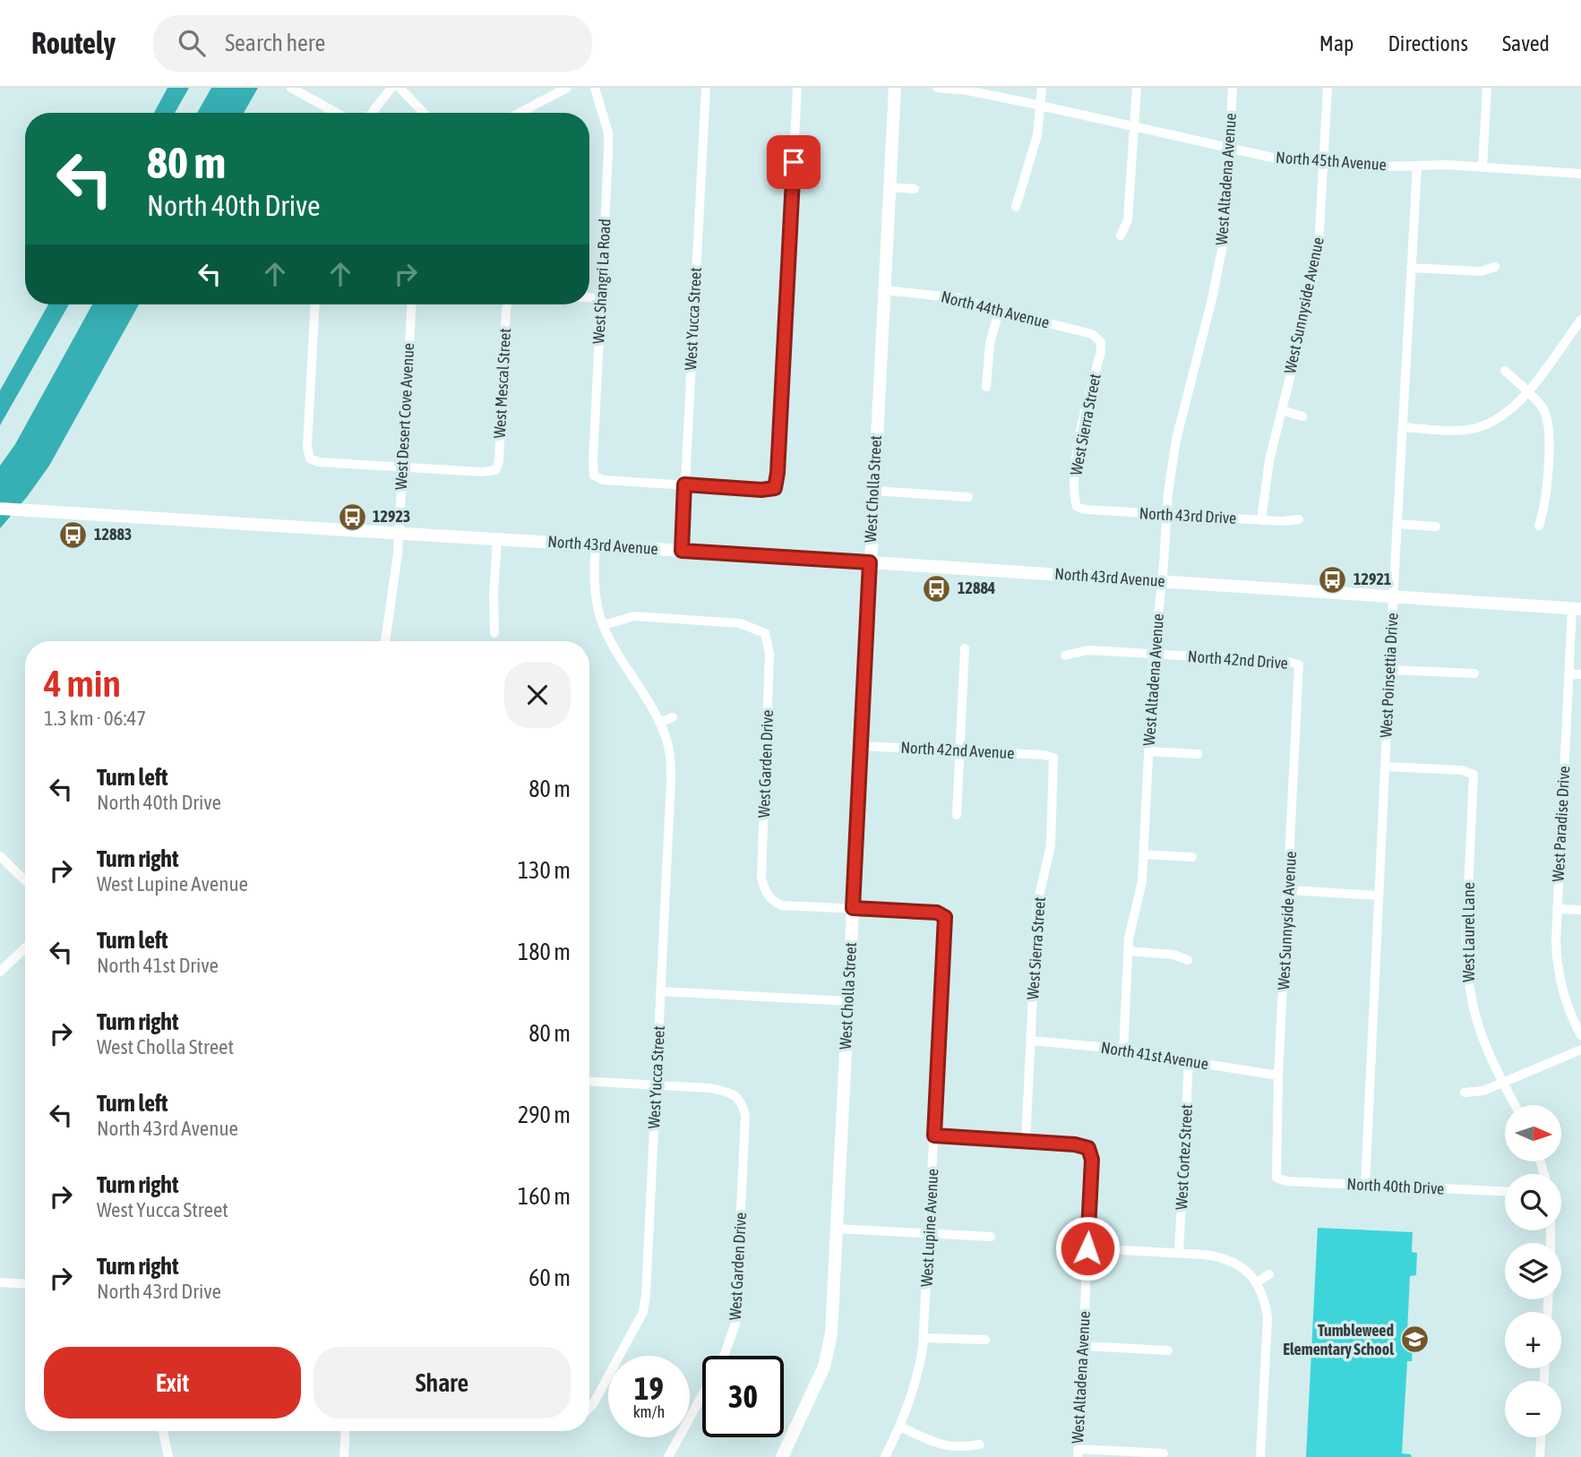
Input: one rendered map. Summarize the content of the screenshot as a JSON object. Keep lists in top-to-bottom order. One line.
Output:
{"streets":{"main road":["West Cholla Street","North 43rd Avenue"],"street":["North 45th Avenue","West Altadena Avenue","West Shangri La Road","West Sunnyside Avenue","North 44th Avenue","West Yucca Street","West Mescal Street","West Desert Cove Avenue","West Sierra Street","North 43rd Drive","North 42nd Drive","West Poinsettia Drive","North 42nd Avenue","West Garden Drive","West Paradise Drive","West Laurel Lane","North 41st Avenue","West Cortez Street","North 40th Drive","West Lupine Avenue"]},"crossings":[["North 45th Avenue","West Altadena Avenue"],["North 45th Avenue","West Sunnyside Avenue"],["North 45th Avenue","West Poinsettia Drive"],["West Altadena Avenue","West Sierra Street"],["West Altadena Avenue","North 43rd Drive"],["West Altadena Avenue","North 43rd Avenue"],["West Altadena Avenue","North 42nd Drive"],["West Altadena Avenue","North 41st Avenue"],["West Shangri La Road","West Yucca Street"],["West Sunnyside Avenue","North 43rd Drive"],["West Sunnyside Avenue","North 42nd Drive"],["West Sunnyside Avenue","North 41st Avenue"],["West Sunnyside Avenue","North 40th Drive"],["North 44th Avenue","West Sierra Street"],["North 44th Avenue","West Cholla Street"],["West Yucca Street","North 43rd Avenue"],["West Yucca Street","West Garden Drive"],["West Mescal Street","West Desert Cove Avenue"],["West Desert Cove Avenue","North 43rd Avenue"],["West Sierra Street","North 43rd Drive"],["West Sierra Street","North 42nd Avenue"],["West Sierra Street","North 41st Avenue"],["West Cholla Street","North 43rd Avenue"],["West Cholla Street","North 42nd Avenue"],["West Cholla Street","West Garden Drive"],["West Cholla Street","West Lupine Avenue"],["North 43rd Avenue","West Poinsettia Drive"],["North 43rd Avenue","West Paradise Drive"],["West Poinsettia Drive","West Laurel Lane"],["West Poinsettia Drive","North 40th Drive"],["West Garden Drive","West Lupine Avenue"],["North 41st Avenue","West Cortez Street"]],"places":{"bus stop":["12923","12883","12921","12884"],"school or university":["Tumbleweed Elementary School"]},"north":"right","page":{"header":"Routely","search":"Search here","nav":["Map","Directions","Saved"],"turn":["80 m","North 40th Drive"],"heading":["4 min","1.3 km · 06:47"],"list":[{"name":"Turn left","note":"North 40th Drive","value":"80 m"},{"name":"Turn right","note":"West Lupine Avenue","value":"130 m"},{"name":"Turn left","note":"North 41st Drive","value":"180 m"},{"name":"Turn right","note":"West Cholla Street","value":"80 m"},{"name":"Turn left","note":"North 43rd Avenue","value":"290 m"},{"name":"Turn right","note":"West Yucca Street","value":"160 m"},{"name":"Turn right","note":"North 43rd Drive","value":"60 m"}],"map_buttons":["+","−"],"buttons":["Exit","Share"],"speed":"19 km/h","limit":"30"}}
